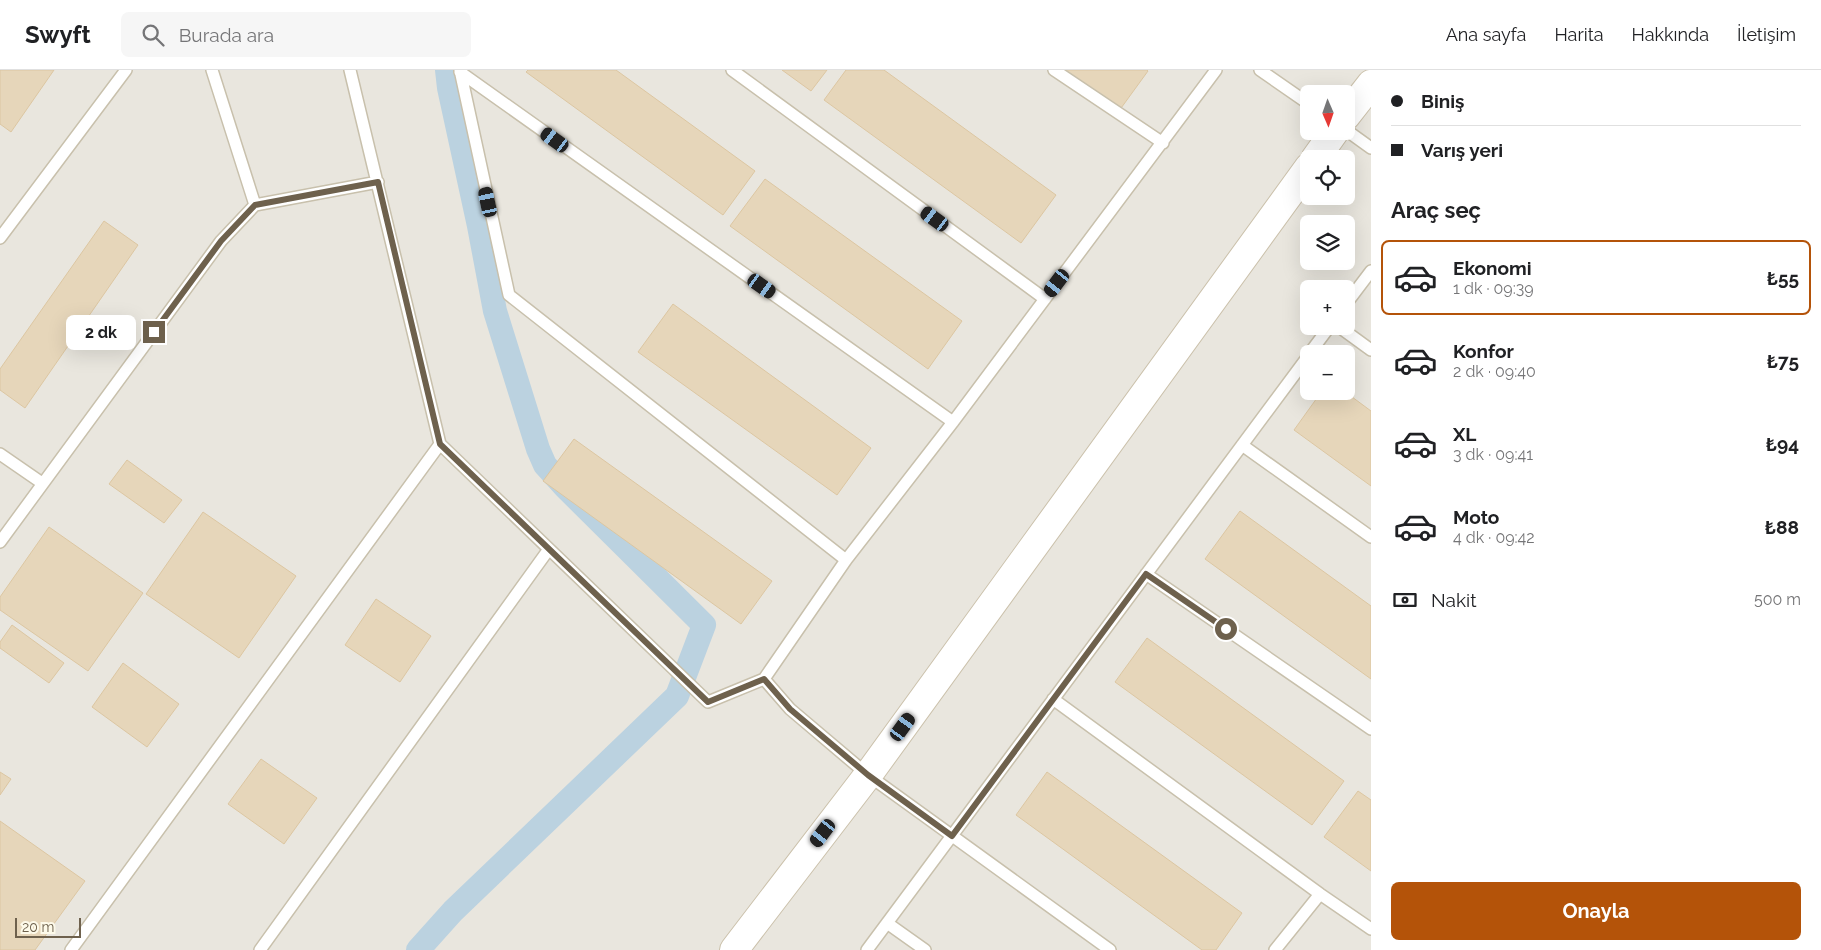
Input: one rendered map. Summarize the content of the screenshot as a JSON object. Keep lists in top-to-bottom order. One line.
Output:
{"scale_bar":"20 m","north":"bottom","page":{"header":"Swyft","search":"Burada ara","nav":["Ana sayfa","Harita","Hakkında","İletişim"],"banner":["Biniş","Varış yeri"],"map_buttons":["+","−"],"heading":"Araç seç","list":[{"name":"Ekonomi","note":"1 dk · 09:39","value":"₺55"},{"name":"Konfor","note":"2 dk · 09:40","value":"₺75"},{"name":"XL","note":"3 dk · 09:41","value":"₺94"},{"name":"Moto","note":"4 dk · 09:42","value":"₺88"}],"bubble":"2 dk","pay":["Nakit","500 m"],"buttons":"Onayla","scale":"20 m"}}
